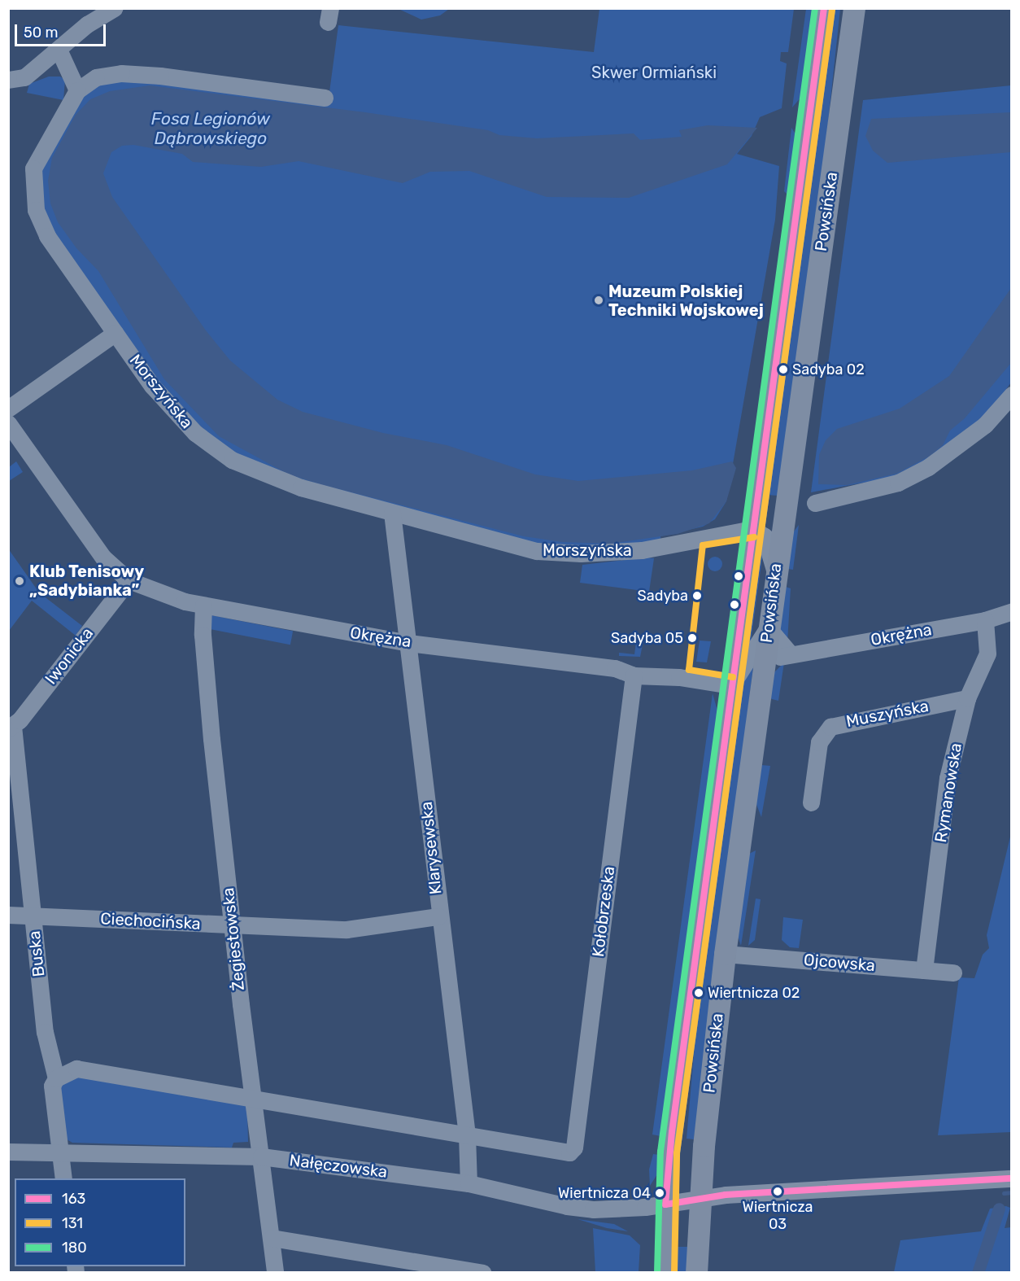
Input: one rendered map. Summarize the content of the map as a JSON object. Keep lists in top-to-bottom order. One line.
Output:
{"streets":{"main road":["Powsińska"],"street":["Morszyńska","Okrężna","Iwonicka","Muszyńska","Rymanowska","Klarysewska","Kołobrzeska","Ciechocińska","Żegiestowska","Buska","Ojcowska","Nałęczowska"]},"crossings":[["Powsińska","Morszyńska"],["Powsińska","Okrężna"],["Powsińska","Ojcowska"],["Powsińska","Nałęczowska"],["Morszyńska","Klarysewska"],["Okrężna","Iwonicka"],["Okrężna","Rymanowska"],["Okrężna","Klarysewska"],["Okrężna","Kołobrzeska"],["Okrężna","Żegiestowska"],["Iwonicka","Buska"],["Muszyńska","Rymanowska"],["Rymanowska","Ojcowska"],["Klarysewska","Kołobrzeska"],["Klarysewska","Ciechocińska"],["Klarysewska","Nałęczowska"],["Ciechocińska","Żegiestowska"],["Ciechocińska","Buska"],["Żegiestowska","Nałęczowska"],["Buska","Nałęczowska"]],"water":["Fosa Legionów Dąbrowskiego"],"parks":["Skwer Ormiański"],"places":["Muzeum Polskiej Techniki Wojskowej","Sadyba 02","Klub Tenisowy „Sadybianka”","Sadyba","Sadyba 05","Wiertnicza 02","Wiertnicza 03","Wiertnicza 04"],"lines":["transit line 163","transit line 180","transit line 131"],"legend":["163","131","180"],"scale_bar":"50 m"}
